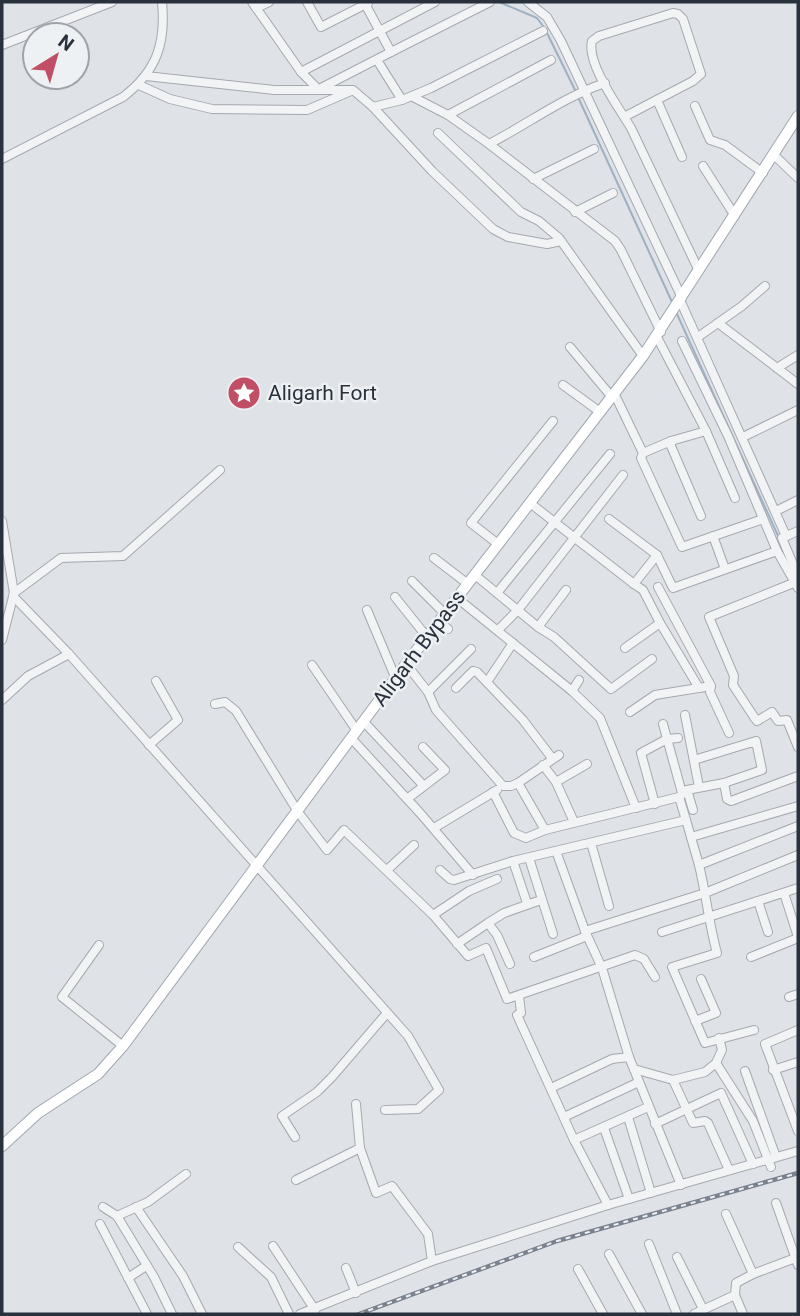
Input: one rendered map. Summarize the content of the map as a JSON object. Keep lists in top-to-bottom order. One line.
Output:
{"streets":{"main road":["Aligarh Bypass"]},"places":{"place":["Aligarh Fort"]},"north":"top right"}
